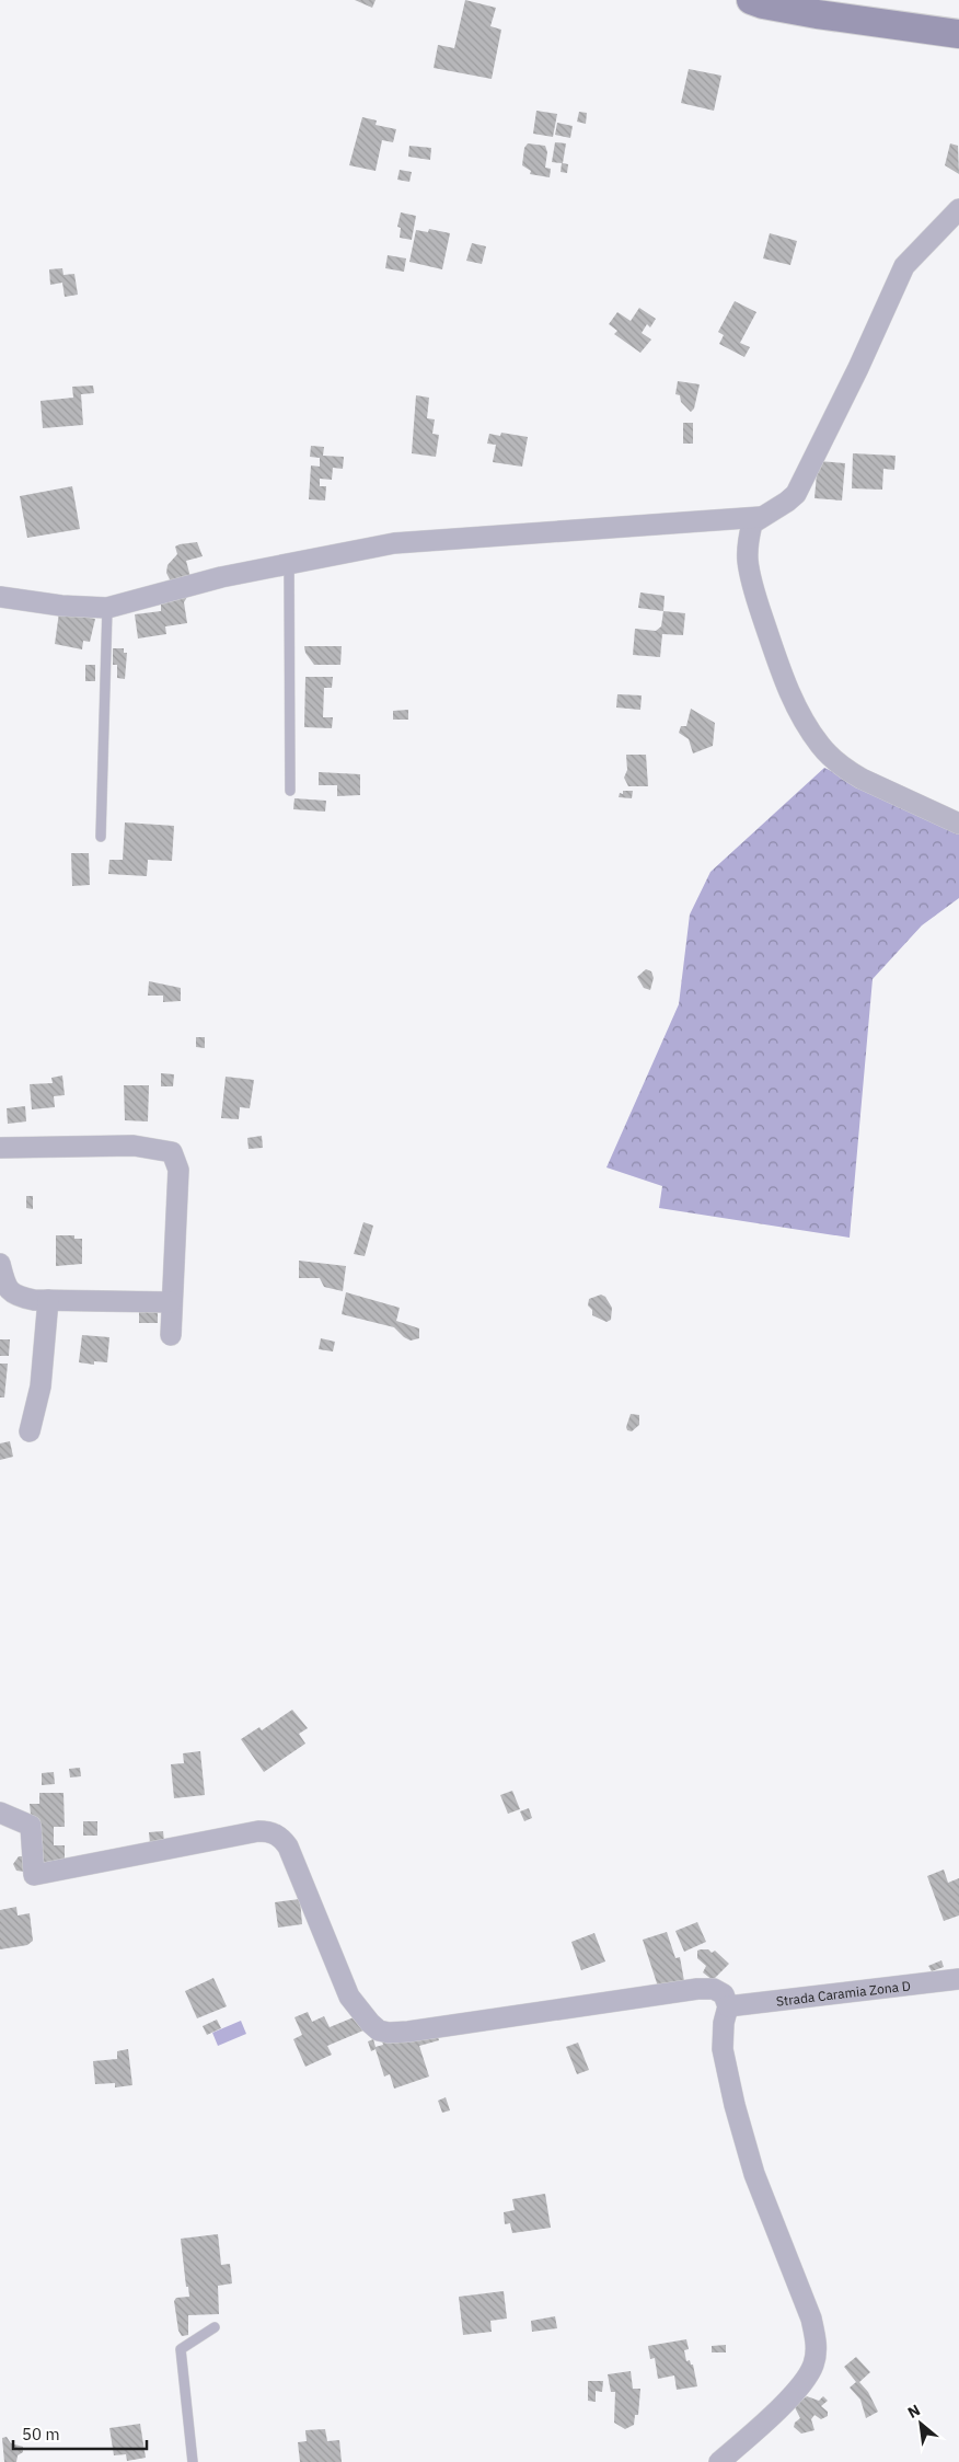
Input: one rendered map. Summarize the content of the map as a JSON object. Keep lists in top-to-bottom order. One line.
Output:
{"streets":{"street":["Strada Caramia Zona D"]},"scale_bar":"50 m","north":"top left"}
